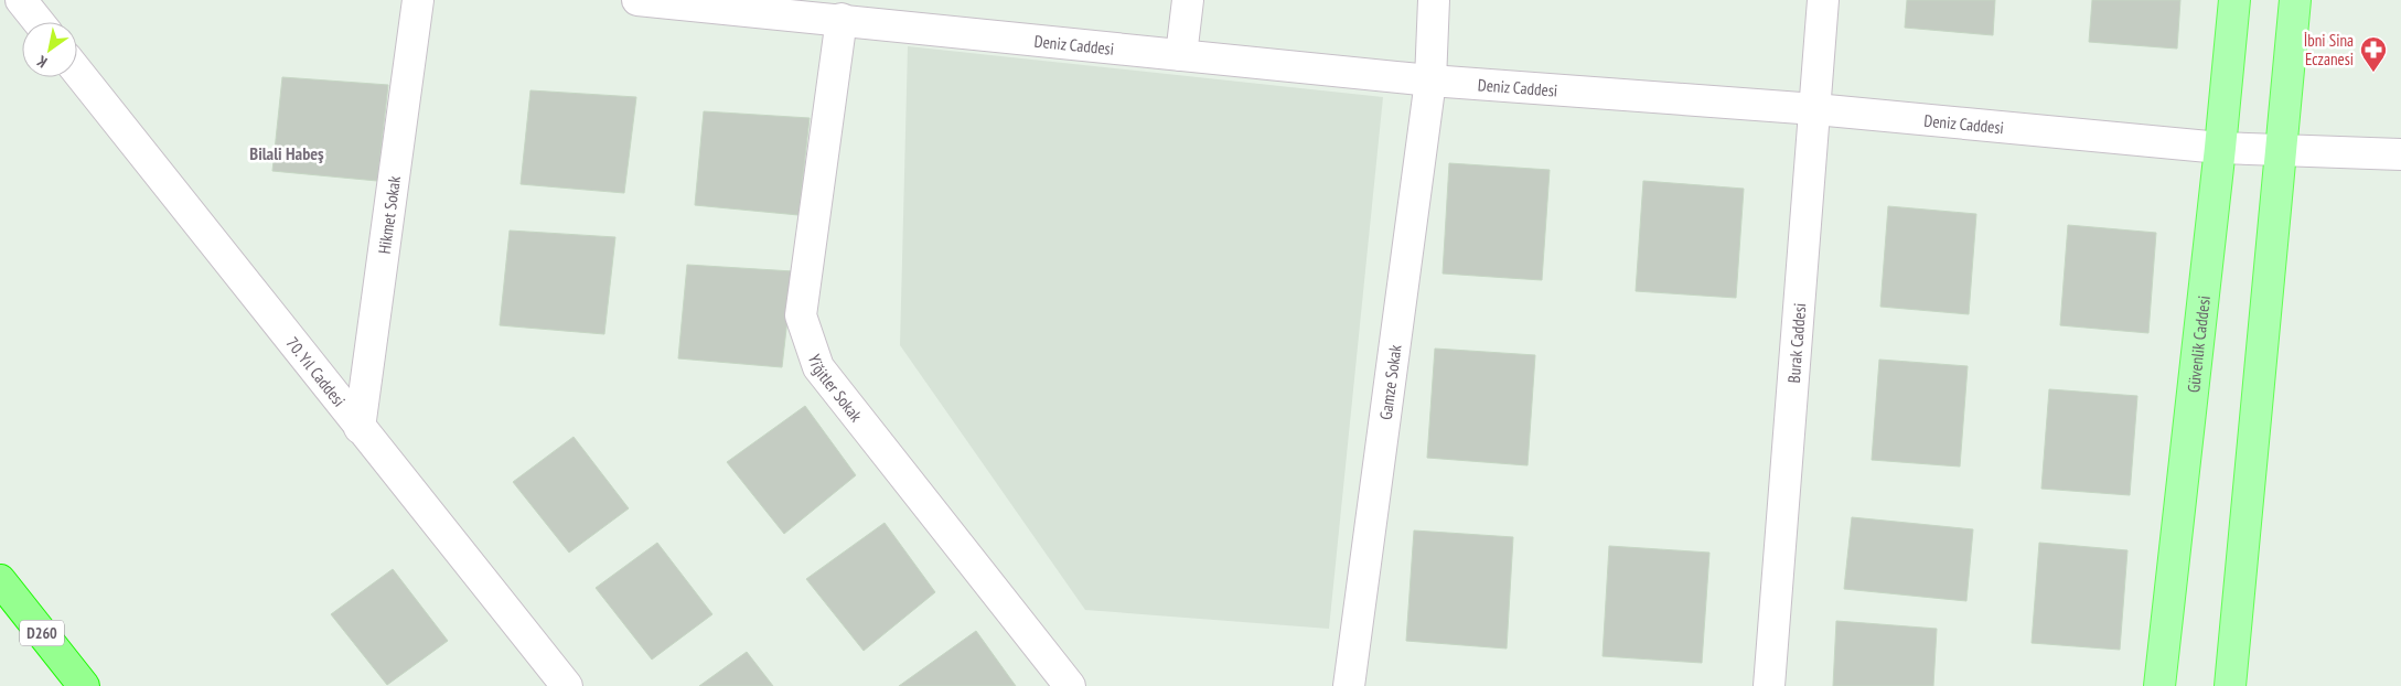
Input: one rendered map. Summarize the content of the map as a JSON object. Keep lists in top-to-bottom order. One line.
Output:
{"streets":{"highway":["D260"],"main road":["Güvenlik Caddesi"],"street":["Deniz Caddesi","Hikmet Sokak","Burak Caddesi","70. Yıl Caddesi","Gamze Sokak","Yiğitler Sokak"]},"crossings":[["Deniz Caddesi","Burak Caddesi"],["Deniz Caddesi","Güvenlik Caddesi"],["Deniz Caddesi","Gamze Sokak"],["Deniz Caddesi","Yiğitler Sokak"],["Hikmet Sokak","70. Yıl Caddesi"]],"districts":["Bilali Habeş"],"places":{"pharmacy":["İbni Sina Eczanesi"]},"north":"bottom left"}
